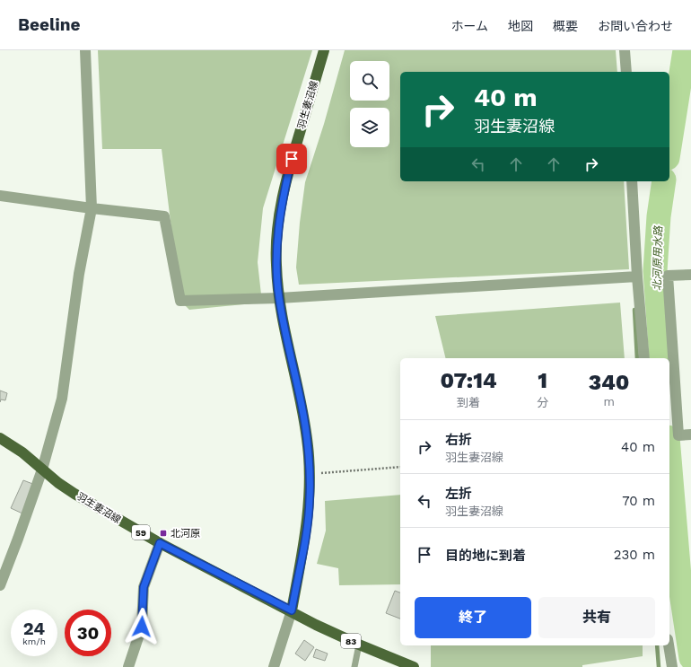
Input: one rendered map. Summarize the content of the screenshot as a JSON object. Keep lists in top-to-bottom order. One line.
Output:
{"streets":{"main road":["羽生妻沼線","59","83"]},"crossings":[["羽生妻沼線","83"]],"water":["北河原用水路"],"places":{"transit":["北河原"]},"page":{"header":"Beeline","nav":["ホーム","地図","概要","お問い合わせ"],"turn":["40 m","羽生妻沼線"],"eta":["07:14","到着","1","分","340","m"],"list":[{"name":"右折","note":"羽生妻沼線","value":"40 m"},{"name":"左折","note":"羽生妻沼線","value":"70 m"},{"name":"目的地に到着","value":"230 m"}],"buttons":["終了","共有"],"speed":"24 km/h","limit":"30"}}
